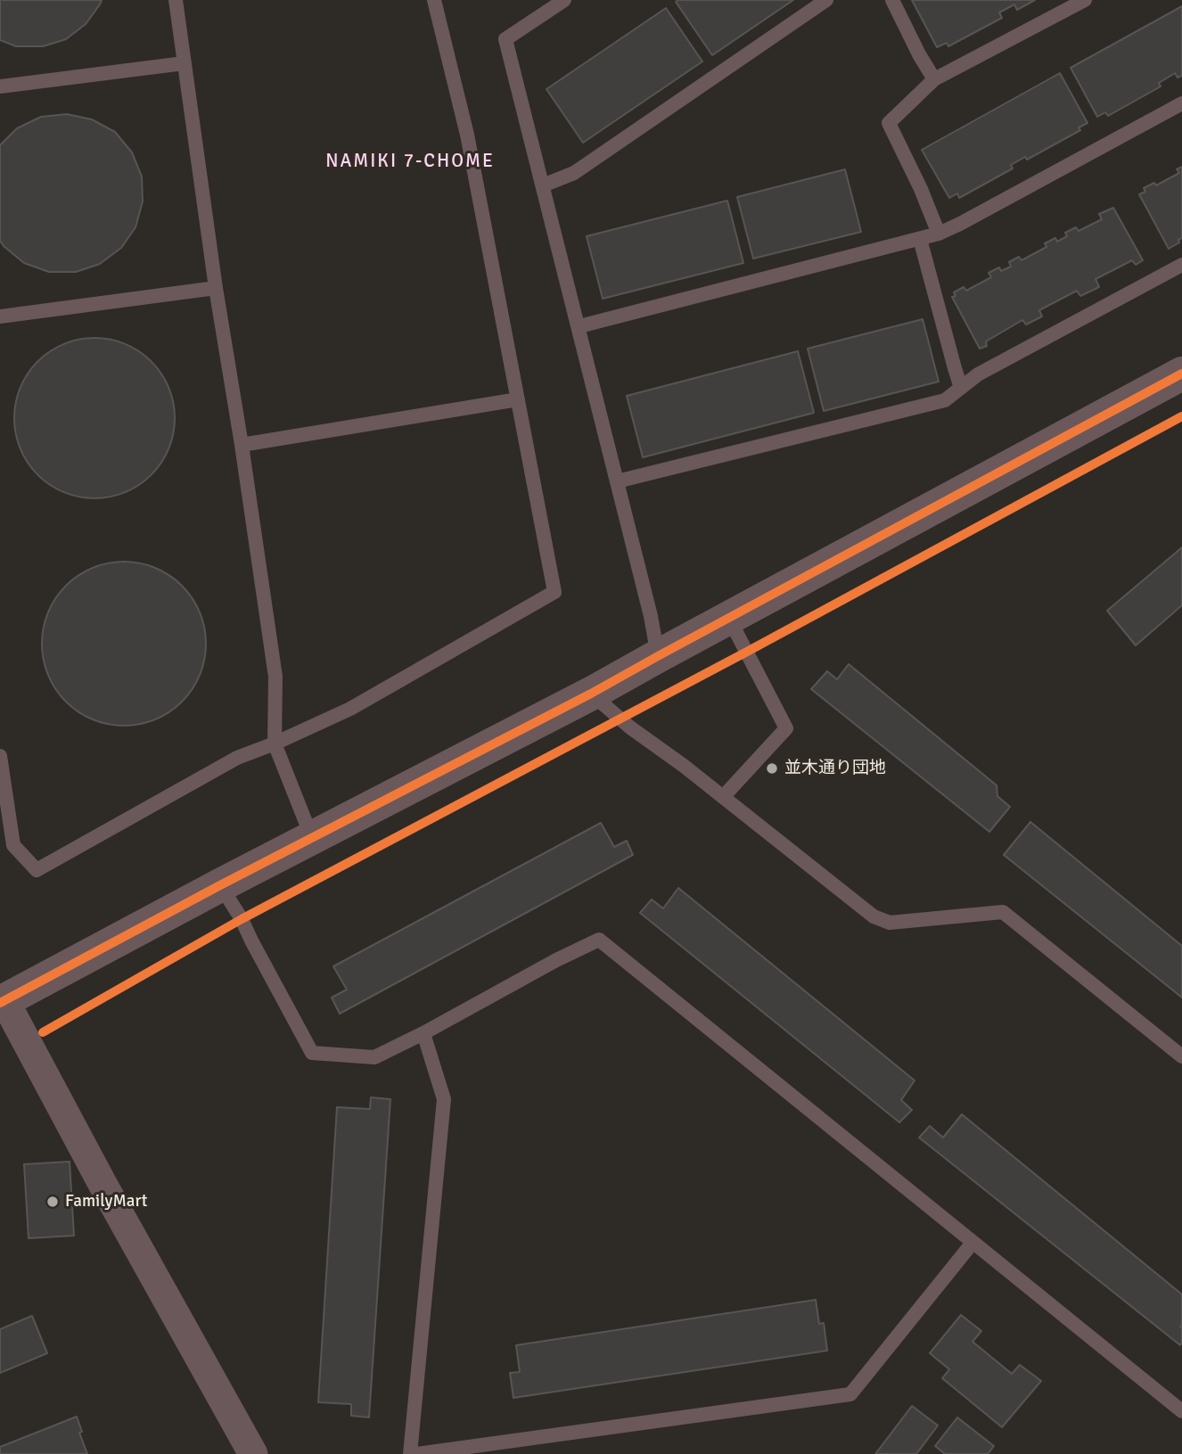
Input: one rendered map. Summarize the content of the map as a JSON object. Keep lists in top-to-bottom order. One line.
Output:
{"districts":["NAMIKI 7-CHOME"],"places":["並木通り団地","FamilyMart"]}
